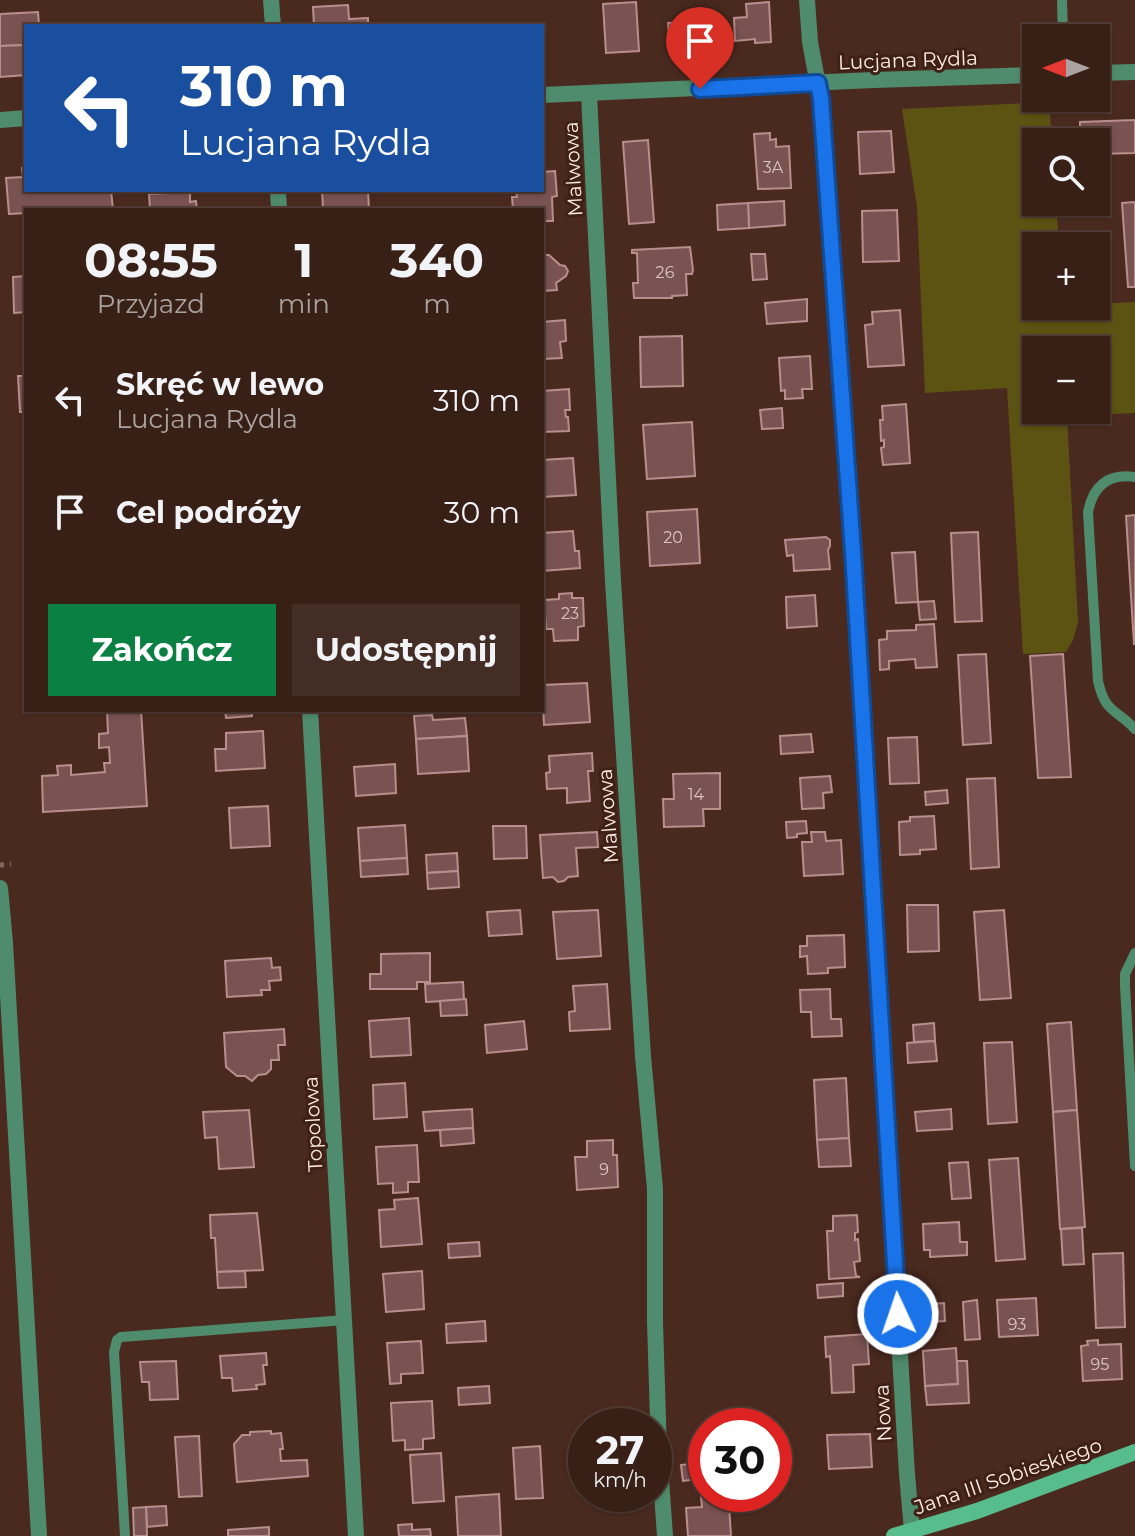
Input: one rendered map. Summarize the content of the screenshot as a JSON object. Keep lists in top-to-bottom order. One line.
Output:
{"streets":{"street":["Lucjana Rydla","Malwowa","Topolowa","Nowa","Jana III Sobieskiego"]},"crossings":[["Lucjana Rydla","Malwowa"],["Lucjana Rydla","Nowa"],["Nowa","Jana III Sobieskiego"]],"house_numbers":["3A","26","20","23","14","9","93","95"],"north":"left","page":{"map_buttons":["+","−"],"turn":["310 m","Lucjana Rydla"],"eta":["08:55","Przyjazd","1","min","340","m"],"list":[{"name":"Skręć w lewo","note":"Lucjana Rydla","value":"310 m"},{"name":"Cel podróży","value":"30 m"}],"buttons":["Zakończ","Udostępnij"],"speed":"27 km/h","limit":"30"}}
